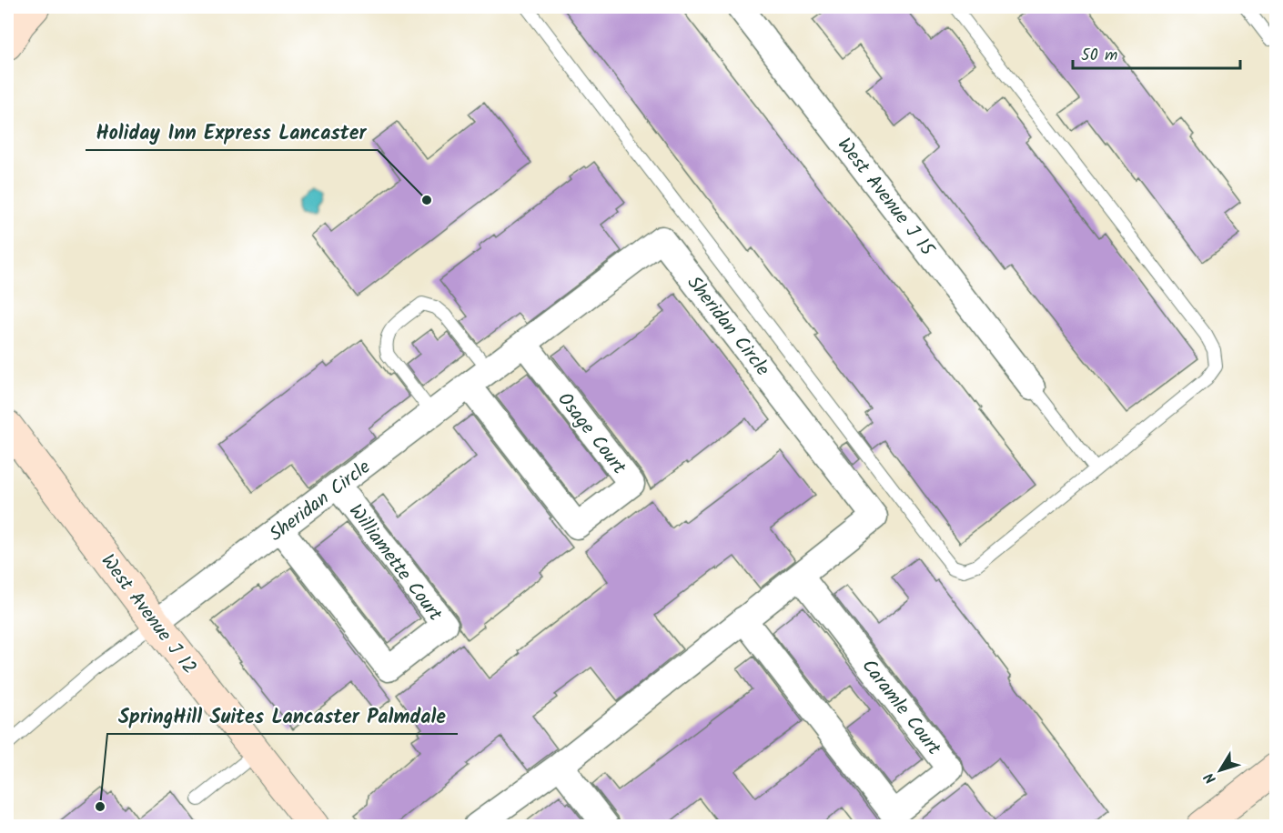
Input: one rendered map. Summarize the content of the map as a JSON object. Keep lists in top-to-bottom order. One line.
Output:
{"streets":{"street":["West Avenue J 15","Sheridan Circle","Osage Court","Williamette Court","West Avenue J 12","Caramle Court"]},"crossings":[["Sheridan Circle","Osage Court"],["Sheridan Circle","Williamette Court"],["Sheridan Circle","West Avenue J 12"],["Sheridan Circle","Caramle Court"]],"places":["Holiday Inn Express Lancaster","SpringHill Suites Lancaster Palmdale"],"scale_bar":"50 m","north":"bottom left"}
